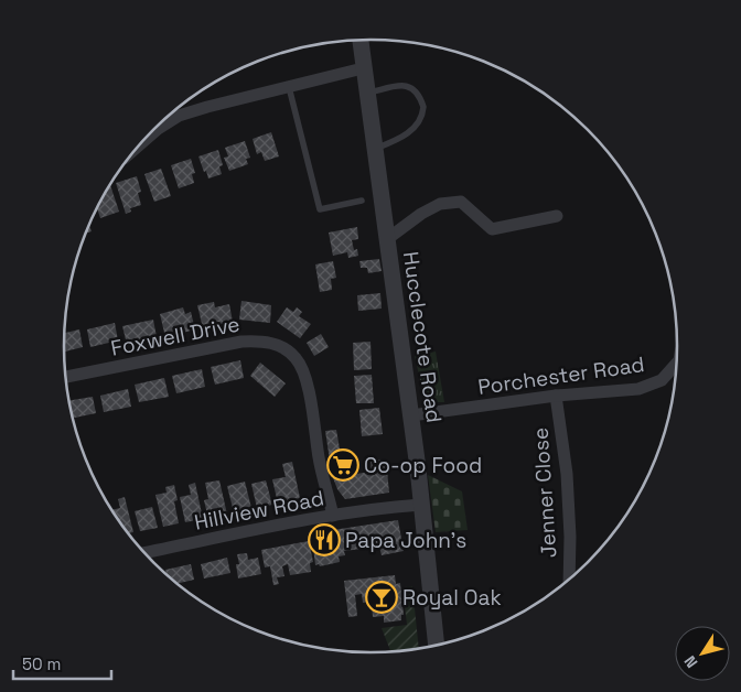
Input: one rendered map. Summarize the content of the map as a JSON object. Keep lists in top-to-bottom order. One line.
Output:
{"streets":{"street":["Foxwell Drive","Hucclecote Road","Porchester Road","Jenner Close","Hillview Road"]},"crossings":[["Foxwell Drive","Hillview Road"],["Hucclecote Road","Porchester Road"],["Hucclecote Road","Hillview Road"],["Porchester Road","Jenner Close"]],"places":{"supermarket":["Co-op Food"],"restaurant":["Papa John's"],"bar":["Royal Oak"]},"scale_bar":"50 m","north":"bottom left"}
